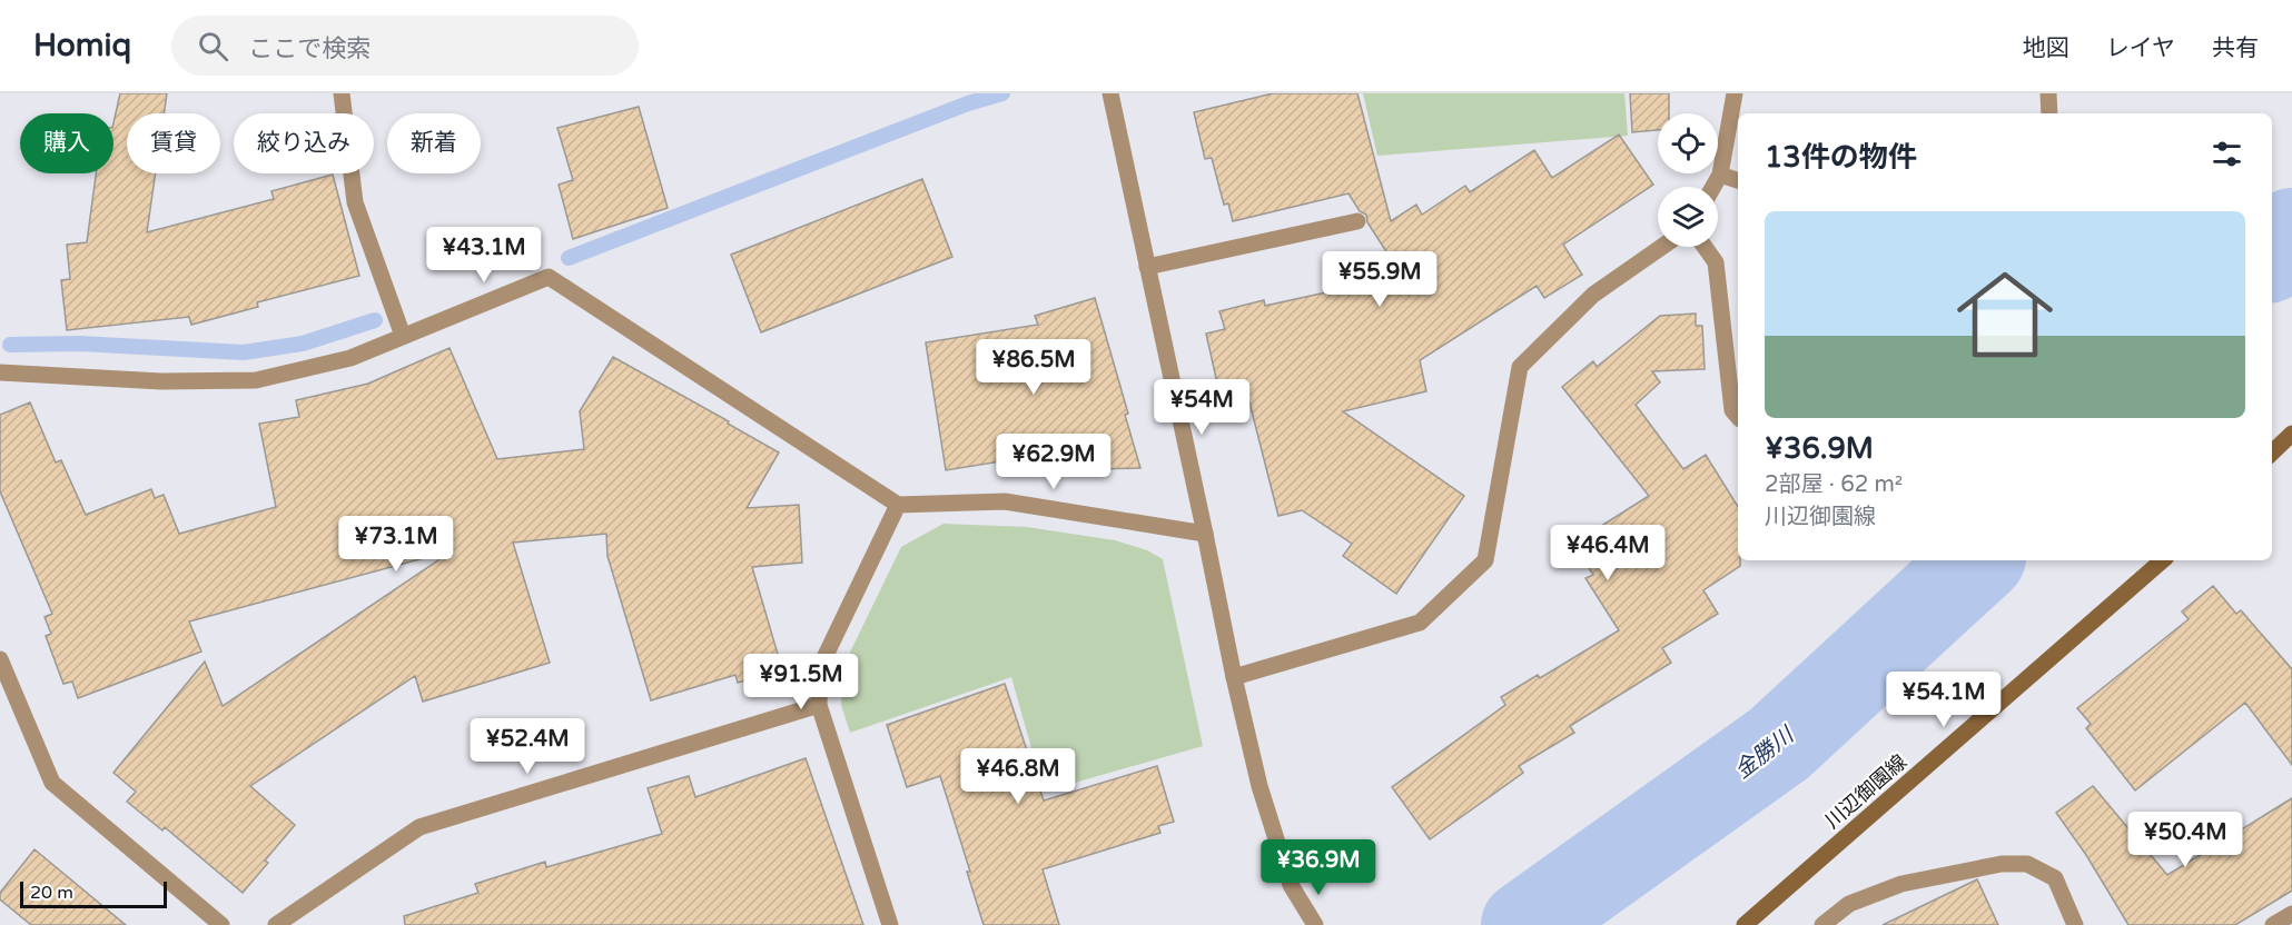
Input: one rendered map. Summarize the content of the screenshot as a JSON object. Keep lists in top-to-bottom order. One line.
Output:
{"streets":{"main road":["川辺御園線"]},"water":["金勝川"],"scale_bar":"20 m","page":{"header":"Homiq","search":"ここで検索","nav":["地図","レイヤ","共有"],"chip":["購入","賃貸","絞り込み","新着"],"heading":"13件の物件","list":[{"name":"¥36.9M","note":"2部屋 · 62 m² · 川辺御園線"}],"price":["¥43.1M","¥55.9M","¥86.5M","¥54M","¥62.9M","¥73.1M","¥46.4M","¥91.5M","¥54.1M","¥52.4M","¥46.8M","¥50.4M","¥36.9M"],"scale":"20 m"}}
